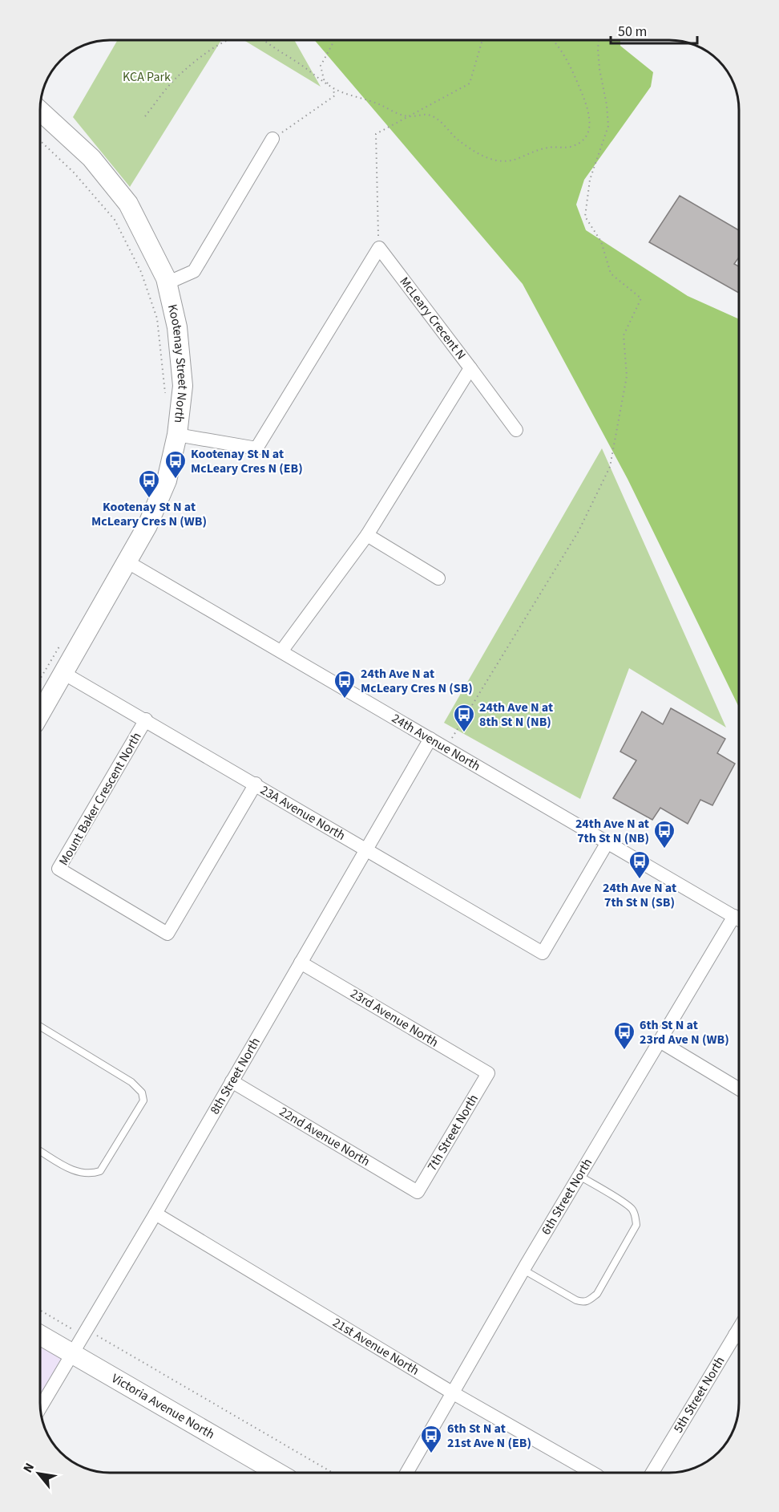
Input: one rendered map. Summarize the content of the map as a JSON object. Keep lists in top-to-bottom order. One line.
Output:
{"streets":{"street":["McLeary Crecent N","Kootenay Street North","24th Avenue North","Mount Baker Crescent North","23A Avenue North","23rd Avenue North","8th Street North","7th Street North","22nd Avenue North","6th Street North","21st Avenue North","5th Street North","Victoria Avenue North"]},"crossings":[["McLeary Crecent N","24th Avenue North"],["Kootenay Street North","24th Avenue North"],["Kootenay Street North","23A Avenue North"],["24th Avenue North","23A Avenue North"],["24th Avenue North","8th Street North"],["24th Avenue North","6th Street North"],["Mount Baker Crescent North","23A Avenue North"],["23A Avenue North","8th Street North"],["23rd Avenue North","8th Street North"],["23rd Avenue North","7th Street North"],["8th Street North","22nd Avenue North"],["8th Street North","21st Avenue North"],["8th Street North","Victoria Avenue North"],["7th Street North","22nd Avenue North"],["6th Street North","21st Avenue North"]],"parks":["KCA Park"],"places":{"bus stop":["Kootenay St N at McLeary Cres N (EB)","Kootenay St N at McLeary Cres N (WB)","24th Ave N at McLeary Cres N (SB)","24th Ave N at 8th St N (NB)","24th Ave N at 7th St N (NB)","24th Ave N at 7th St N (SB)","6th St N at 23rd Ave N (WB)","6th St N at 21st Ave N (EB)"]},"scale_bar":"50 m","north":"top left"}
